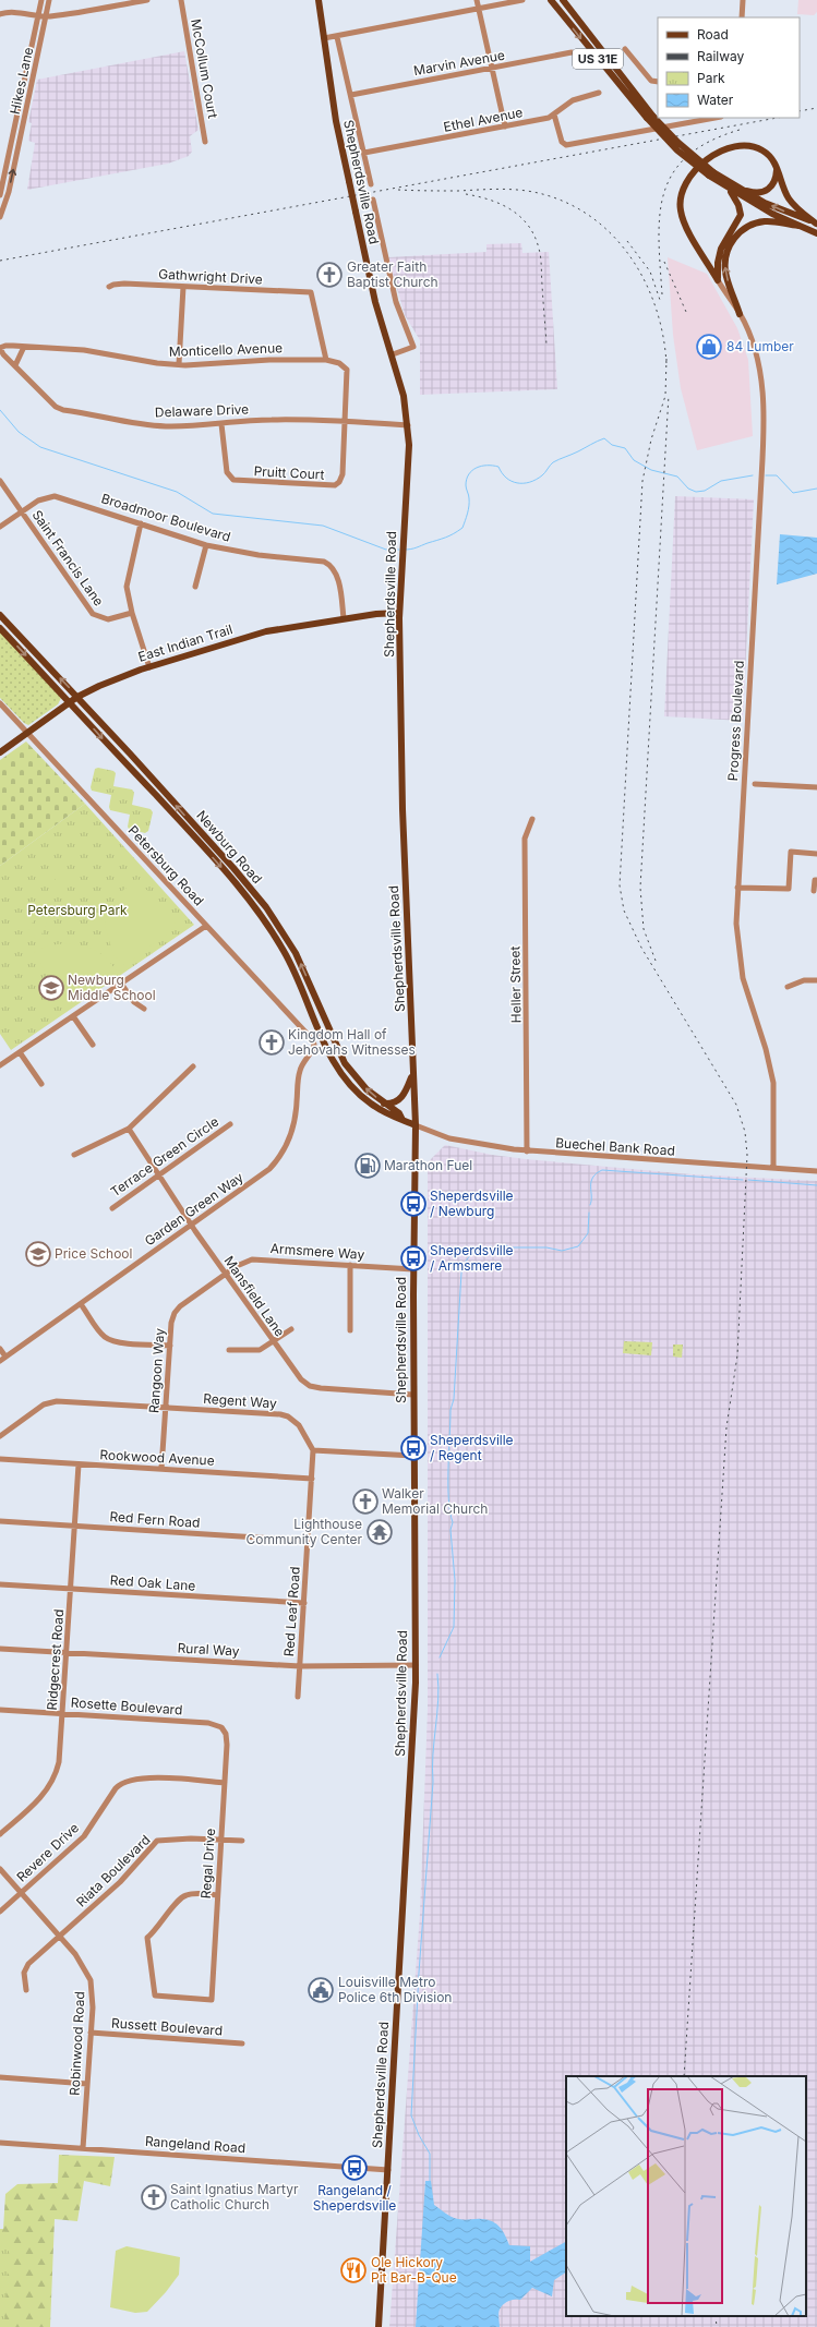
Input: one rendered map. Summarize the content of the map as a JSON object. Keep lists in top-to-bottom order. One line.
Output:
{"streets":{"main road":["US 31E","Shepherdsville Road","East Indian Trail","Newburg Road"],"street":["Marvin Avenue","McCollum Court","Hikes Lane","Ethel Avenue","Gathwright Drive","Monticello Avenue","Delaware Drive","Pruitt Court","Broadmoor Boulevard","Saint Francis Lane","Progress Boulevard","Petersburg Road","Heller Street","Buechel Bank Road","Terrace Green Circle","Garden Green Way","Armsmere Way","Mansfield Lane","Rangoon Way","Regent Way","Rookwood Avenue","Red Fern Road","Red Oak Lane","Red Leaf Road","Rural Way","Ridgecrest Road","Rosette Boulevard","Revere Drive","Regal Drive","Riata Boulevard","Russett Boulevard","Robinwood Road","Rangeland Road"]},"crossings":[["Marvin Avenue","Shepherdsville Road"],["Ethel Avenue","Shepherdsville Road"],["Shepherdsville Road","Delaware Drive"],["Shepherdsville Road","East Indian Trail"],["Shepherdsville Road","Newburg Road"],["Shepherdsville Road","Buechel Bank Road"],["Shepherdsville Road","Armsmere Way"],["Shepherdsville Road","Mansfield Lane"],["Shepherdsville Road","Rural Way"],["Shepherdsville Road","Rangeland Road"],["Gathwright Drive","Monticello Avenue"],["Monticello Avenue","Delaware Drive"],["Monticello Avenue","Pruitt Court"],["Delaware Drive","Pruitt Court"],["Broadmoor Boulevard","Saint Francis Lane"],["Broadmoor Boulevard","East Indian Trail"],["East Indian Trail","Newburg Road"],["East Indian Trail","Petersburg Road"],["Progress Boulevard","Buechel Bank Road"],["Newburg Road","Buechel Bank Road"],["Petersburg Road","Garden Green Way"],["Heller Street","Buechel Bank Road"],["Terrace Green Circle","Mansfield Lane"],["Garden Green Way","Mansfield Lane"],["Armsmere Way","Mansfield Lane"],["Armsmere Way","Rangoon Way"],["Mansfield Lane","Rangoon Way"],["Rangoon Way","Regent Way"],["Rangoon Way","Rookwood Avenue"],["Regent Way","Red Leaf Road"],["Rookwood Avenue","Red Leaf Road"],["Rookwood Avenue","Ridgecrest Road"],["Red Fern Road","Red Leaf Road"],["Red Fern Road","Ridgecrest Road"],["Red Oak Lane","Red Leaf Road"],["Red Oak Lane","Ridgecrest Road"],["Red Leaf Road","Rural Way"],["Rural Way","Ridgecrest Road"],["Ridgecrest Road","Rosette Boulevard"],["Rosette Boulevard","Regal Drive"],["Revere Drive","Regal Drive"],["Revere Drive","Robinwood Road"],["Regal Drive","Riata Boulevard"],["Riata Boulevard","Robinwood Road"],["Russett Boulevard","Robinwood Road"],["Robinwood Road","Rangeland Road"]],"parks":["Petersburg Park"],"places":{"church":["Greater Faith Baptist Church","Kingdom Hall of Jehovahs Witnesses","Walker Memorial Church","Saint Ignatius Martyr Catholic Church"],"shop":["84 Lumber"],"school or university":["Newburg Middle School","Price School"],"fuel station":["Marathon Fuel"],"bus stop":["Sheperdsville / Newburg","Sheperdsville / Armsmere","Sheperdsville / Regent","Rangeland / Sheperdsville"],"temple":["Lighthouse Community Center"],"public building":["Louisville Metro Police 6th Division"],"restaurant":["Ole Hickory Pit Bar-B-Que"]},"legend":["Road","Railway","Park","Water"]}
